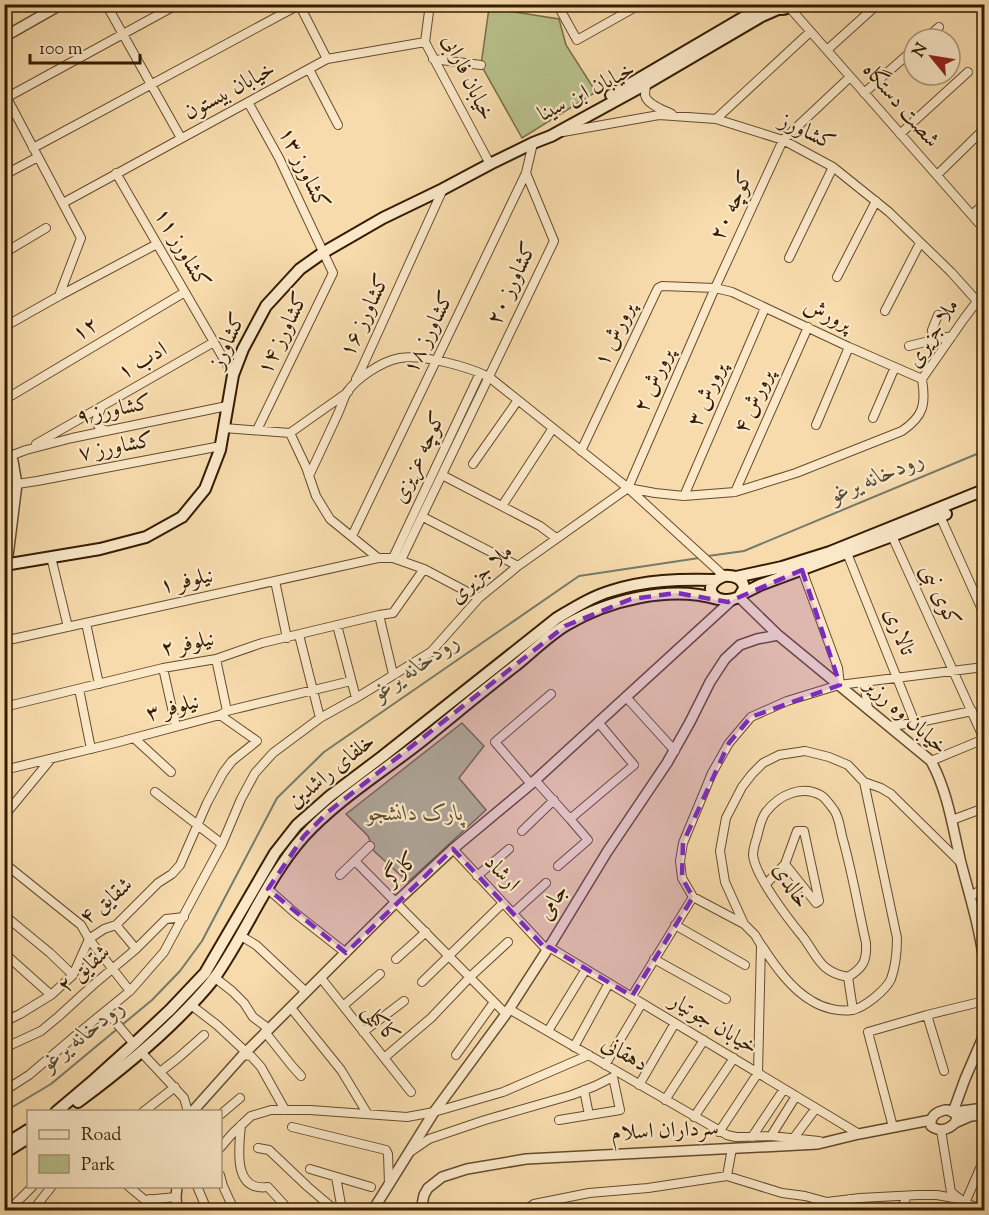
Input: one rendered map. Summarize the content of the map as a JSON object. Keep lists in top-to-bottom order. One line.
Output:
{"streets":{"main road":["خیابان ابن سینا","کشاورز","خلفای راشدین"],"street":["خیابان فارابی","خیابان بیستون","شصت دستگاه","کشاورز ۱۳","کوچه ۲۰","کشاورز ۱۱","کشاورز ۲۰","کشاورز ۱۶","پرورش","۱۲","کشاورز ۱۸","کشاورز ۱۴","ملا جزیری","پرورش ۱","ادب ۱","پرورش ۲","پرورش ۳","پرورش ۴","کشاورز ۹","کشاورز ۷","کوچه عزیزی","نیلوفر ۱","کوی نبی","تالاری","نیلوفر ۲","نیلوفر ۳","خیابان وه رزیر","کارگر","ارشاد","خالدی","شقایق ۴","جامی","شقایق ۲","کاکیلی","خیابان جوتیار","دهقانی","سرداران اسلام"]},"crossings":[["خیابان فارابی","خیابان بیستون"],["خیابان فارابی","کشاورز"],["خیابان بیستون","کشاورز ۱۳"],["خیابان بیستون","کشاورز ۱۱"],["خیابان ابن سینا","شصت دستگاه"],["خیابان ابن سینا","کشاورز"],["خیابان ابن سینا","کشاورز ۱۸"],["کشاورز","کشاورز ۱۳"],["کشاورز","کوچه ۲۰"],["کشاورز","کشاورز ۱۱"],["کشاورز","کشاورز ۱۶"],["کشاورز","کشاورز ۱۸"],["کشاورز","کشاورز ۱۴"],["کشاورز","ملا جزیری"],["کشاورز","کشاورز ۹"],["کشاورز","کشاورز ۷"],["کشاورز ۱۳","کشاورز ۱۴"],["کوچه ۲۰","پرورش"],["کوچه ۲۰","پرورش ۱"],["کوچه ۲۰","پرورش ۲"],["کشاورز ۱۱","۱۲"],["کشاورز ۱۱","ادب ۱"],["کشاورز ۲۰","کشاورز ۱۸"],["کشاورز ۲۰","کوچه عزیزی"],["کشاورز ۲۰","نیلوفر ۱"],["پرورش","ملا جزیری"],["پرورش","پرورش ۱"],["پرورش","پرورش ۲"],["پرورش","پرورش ۳"],["پرورش","پرورش ۴"],["ملا جزیری","پرورش ۲"],["ملا جزیری","پرورش ۳"],["ملا جزیری","پرورش ۴"],["ملا جزیری","شقایق ۲"],["پرورش ۱","پرورش ۲"],["ادب ۱","کشاورز ۹"],["کوچه عزیزی","نیلوفر ۱"],["نیلوفر ۳","شقایق ۴"],["خیابان وه رزیر","خلفای راشدین"],["خیابان وه رزیر","کارگر"],["خیابان وه رزیر","جامی"],["خلفای راشدین","کارگر"],["کارگر","ارشاد"],["کارگر","کاکیلی"],["کارگر","دهقانی"],["ارشاد","جامی"],["ارشاد","خیابان جوتیار"],["جامی","خیابان جوتیار"],["جامی","دهقانی"],["خیابان جوتیار","سرداران اسلام"]],"water":["رودخانه یرغو"],"parks":["پارک دانشجو"],"legend":["Road","Park"],"scale_bar":"100 m","north":"top left"}
